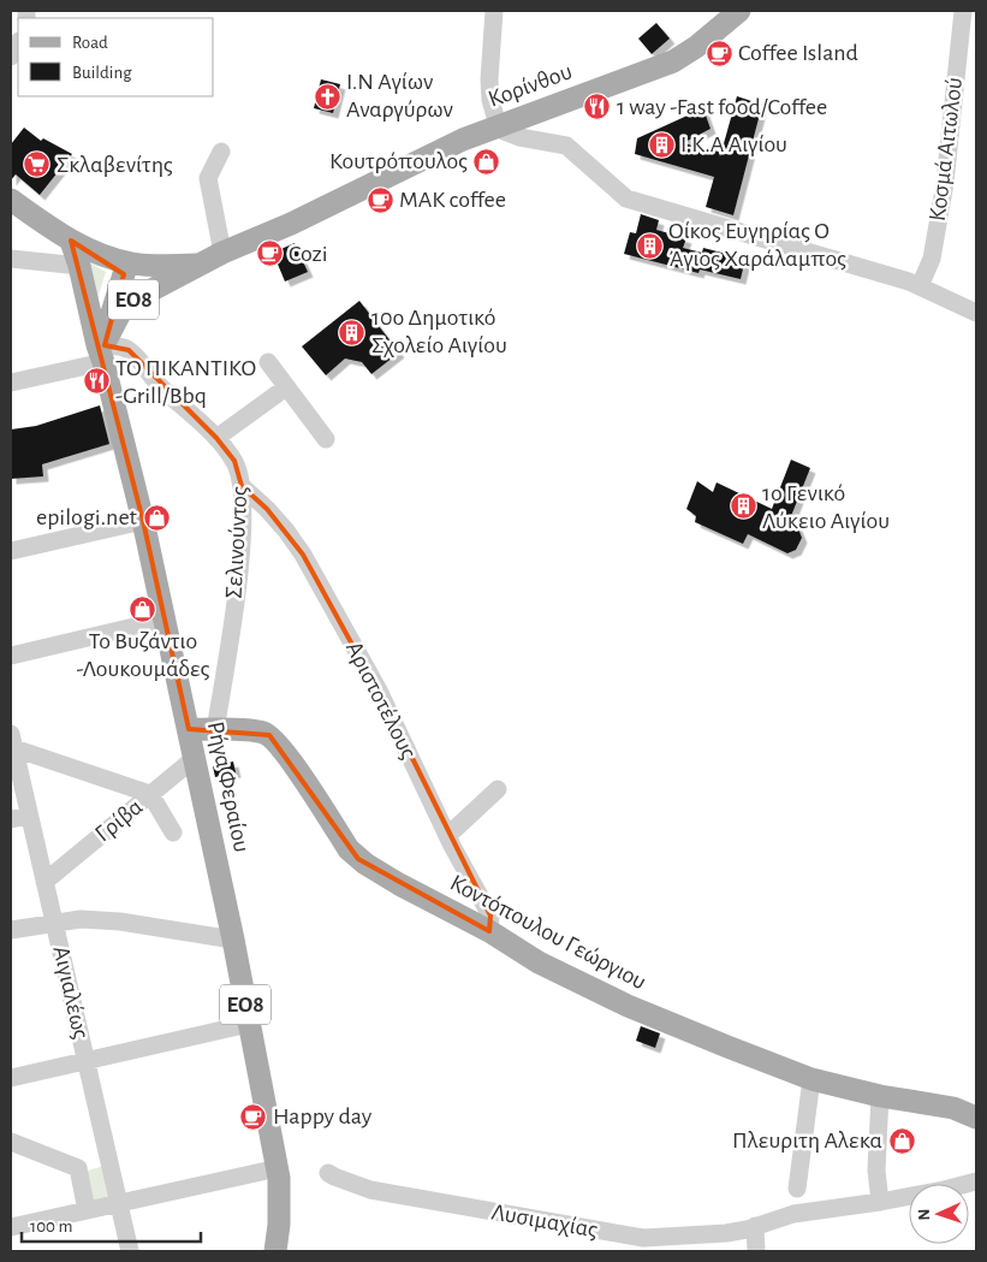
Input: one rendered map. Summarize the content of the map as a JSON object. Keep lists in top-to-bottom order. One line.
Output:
{"streets":{"main road":["Κορίνθου","ΕΟ8","Ρήγα Φεραίου","Κοντόπουλου Γεώργιου"],"street":["Κοσμά Αιτωλού","Σελινούντος","Αριστοτέλους","Γρίβα","Αιγιαλέως","Λυσιμαχίας"]},"crossings":[["Κορίνθου","ΕΟ8"],["ΕΟ8","Σελινούντος"],["ΕΟ8","Ρήγα Φεραίου"],["Σελινούντος","Αριστοτέλους"],["Σελινούντος","Ρήγα Φεραίου"],["Σελινούντος","Κοντόπουλου Γεώργιου"],["Αριστοτέλους","Κοντόπουλου Γεώργιου"],["Ρήγα Φεραίου","Γρίβα"],["Ρήγα Φεραίου","Κοντόπουλου Γεώργιου"],["Γρίβα","Αιγιαλέως"]],"places":{"cafe":["Coffee Island","ΜΑΚ coffee","Cozi","Happy day"],"church":["Ι.Ν Αγίων Αναργύρων"],"restaurant":["1 way -Fast food/Coffee","ΤΟ ΠΙΚΑΝΤΙΚΟ -Grill/Bbq"],"building":["Ι.Κ.Α Αιγίου","Οίκος Ευγηρίας Ο Άγιος Χαράλαμπος","10o Δημοτικό Σχολείο Αιγίου","1o Γενικό Λύκειο Αιγίου"],"shop":["Κουτρόπουλος","epilogi.net","Το Βυζάντιο -Λουκουμάδες","Πλευριτη Αλεκα"],"supermarket":["Σκλαβενίτης"]},"legend":["Road","Building"],"scale_bar":"100 m","north":"left"}
